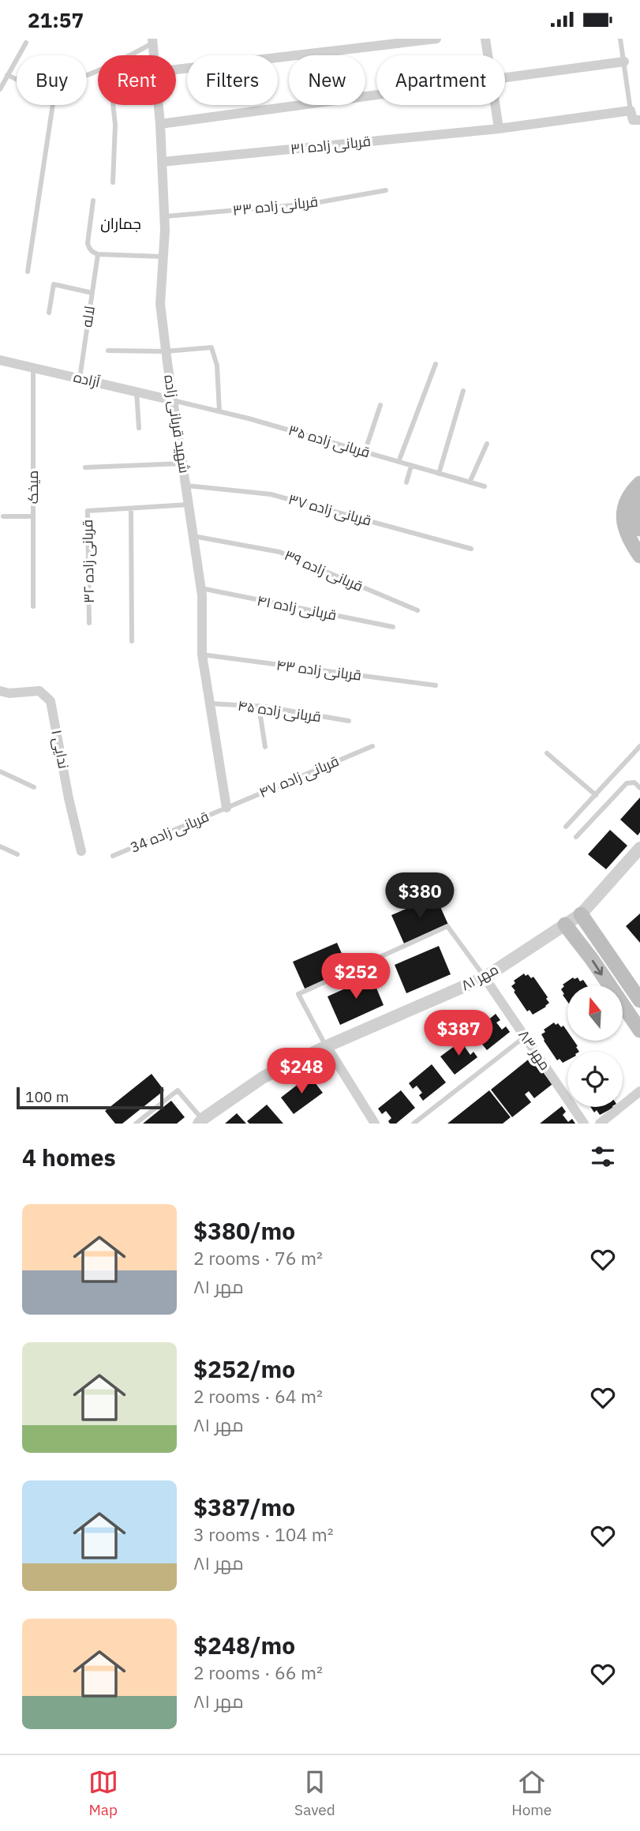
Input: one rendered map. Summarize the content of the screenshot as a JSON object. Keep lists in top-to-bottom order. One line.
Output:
{"streets":{"street":["قربانی زاده ۳۱","آزاده","شهید قربانی زاده","ندایی ۱","مهر ۸۱","مهر ۸۳"],"lane":["قربانی زاده ۳۳","لاله","قربانی زاده ۳۵","میخک","قربانی زاده ۳۷","قربانی زاده ۳۲","قربانی زاده ۳۹","قربانی زاده ۴۱","قربانی زاده ۴۳","قربانی زاده ۴۵","قربانی زاده ۴۷","قربانی زاده 34"]},"crossings":[["قربانی زاده ۳۱","شهید قربانی زاده"],["قربانی زاده ۳۳","شهید قربانی زاده"],["لاله","آزاده"],["آزاده","شهید قربانی زاده"],["آزاده","قربانی زاده ۳۵"],["آزاده","میخک"],["شهید قربانی زاده","قربانی زاده ۳۵"],["شهید قربانی زاده","قربانی زاده ۳۷"],["شهید قربانی زاده","قربانی زاده ۳۲"],["شهید قربانی زاده","قربانی زاده ۳۹"],["شهید قربانی زاده","قربانی زاده ۴۱"],["شهید قربانی زاده","قربانی زاده ۴۳"],["شهید قربانی زاده","قربانی زاده ۴۵"],["شهید قربانی زاده","قربانی زاده ۴۷"],["شهید قربانی زاده","قربانی زاده 34"],["قربانی زاده ۴۷","قربانی زاده 34"],["مهر ۸۱","مهر ۸۳"]],"districts":["جماران"],"scale_bar":"100 m","north":"top","page":{"status":"21:57","chip":["Buy","Rent","Filters","New","Apartment"],"price":["$380","$252","$387","$248"],"scale":"100 m","heading":"4 homes","list":[{"name":"$380/mo","note":"2 rooms · 76 m² · مهر ۸۱"},{"name":"$252/mo","note":"2 rooms · 64 m² · مهر ۸۱"},{"name":"$387/mo","note":"3 rooms · 104 m² · مهر ۸۱"},{"name":"$248/mo","note":"2 rooms · 66 m² · مهر ۸۱"}],"tabs":["Map","Saved","Home"]}}
